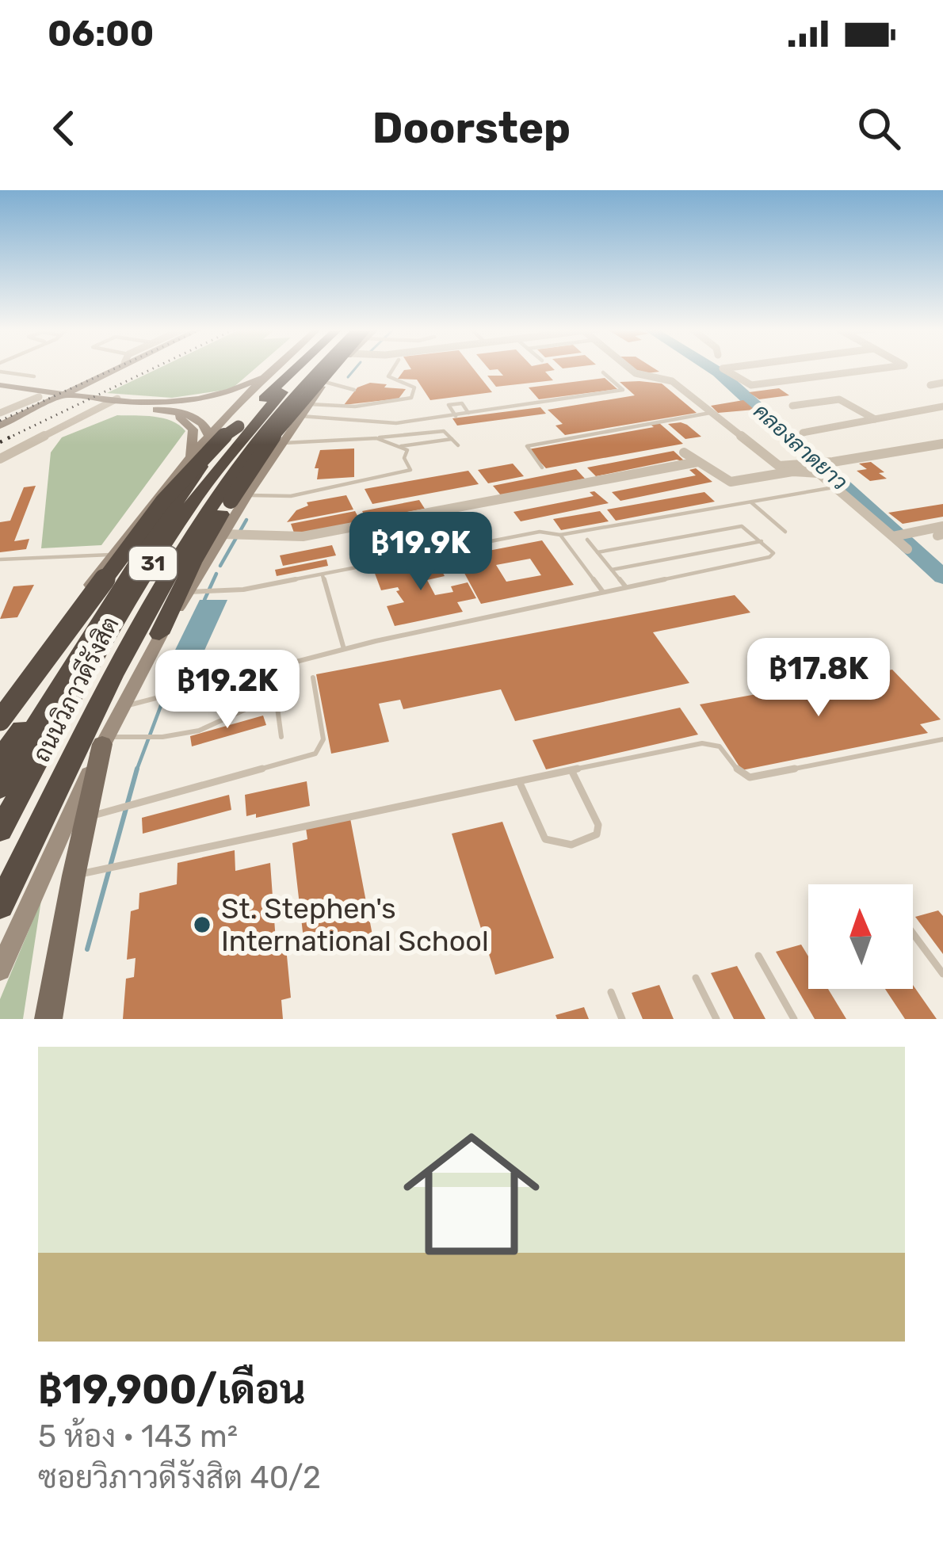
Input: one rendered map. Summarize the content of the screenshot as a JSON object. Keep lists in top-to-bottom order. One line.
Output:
{"streets":{"highway":["31","ถนนวิภาวดีรังสิต"]},"water":["คลองลาดยาว"],"places":["St. Stephen's International School"],"north":"top","page":{"status":"06:00","header":"Doorstep","price":["฿19.9K","฿17.8K","฿19.2K"],"list":[{"name":"฿19,900/เดือน","note":"5 ห้อง · 143 m² · ซอยวิภาวดีรังสิต 40/2"}]}}
